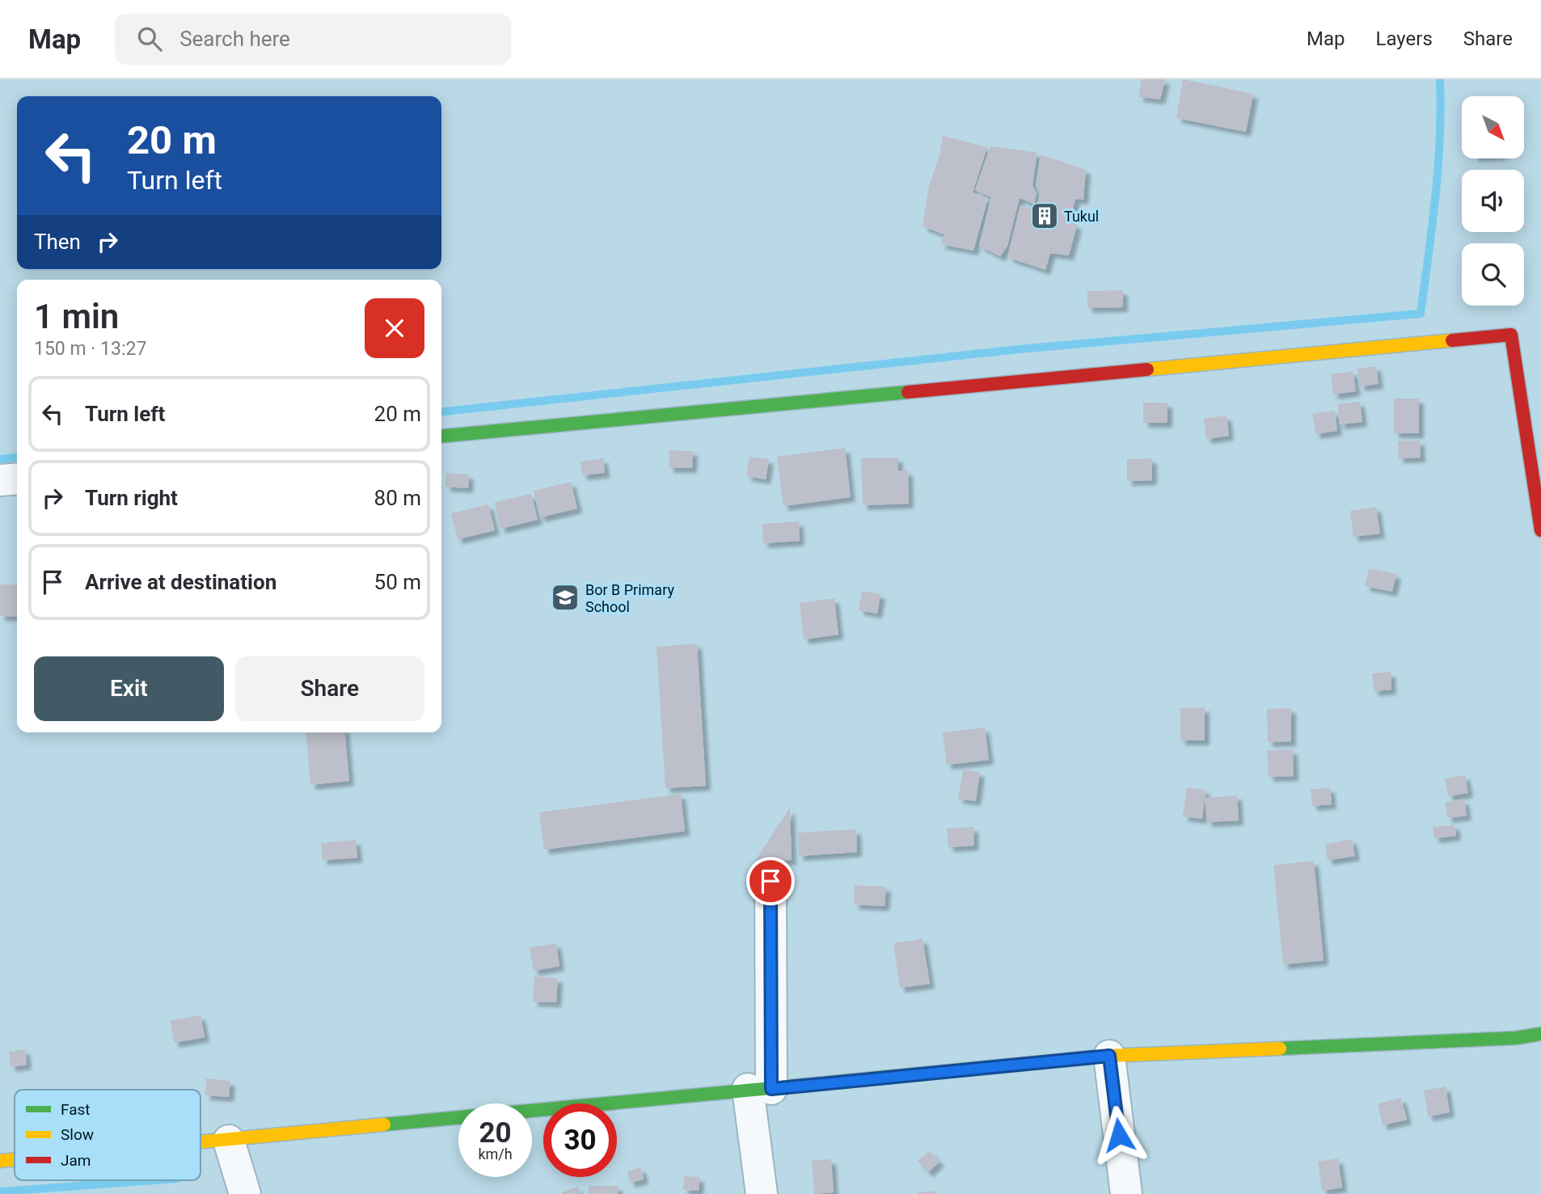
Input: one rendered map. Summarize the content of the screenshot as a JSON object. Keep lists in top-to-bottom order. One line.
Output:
{"places":{"building":["Tukul"],"school or university":["Bor B Primary School"]},"legend":["Fast","Slow","Jam"],"north":"bottom right","page":{"header":"Map","search":"Search here","nav":["Map","Layers","Share"],"turn":["20 m","Turn left"],"then":"Then","heading":["1 min","150 m · 13:27"],"list":[{"name":"Turn left","value":"20 m"},{"name":"Turn right","value":"80 m"},{"name":"Arrive at destination","value":"50 m"}],"buttons":["Exit","Share"],"speed":"20 km/h","limit":"30"}}
